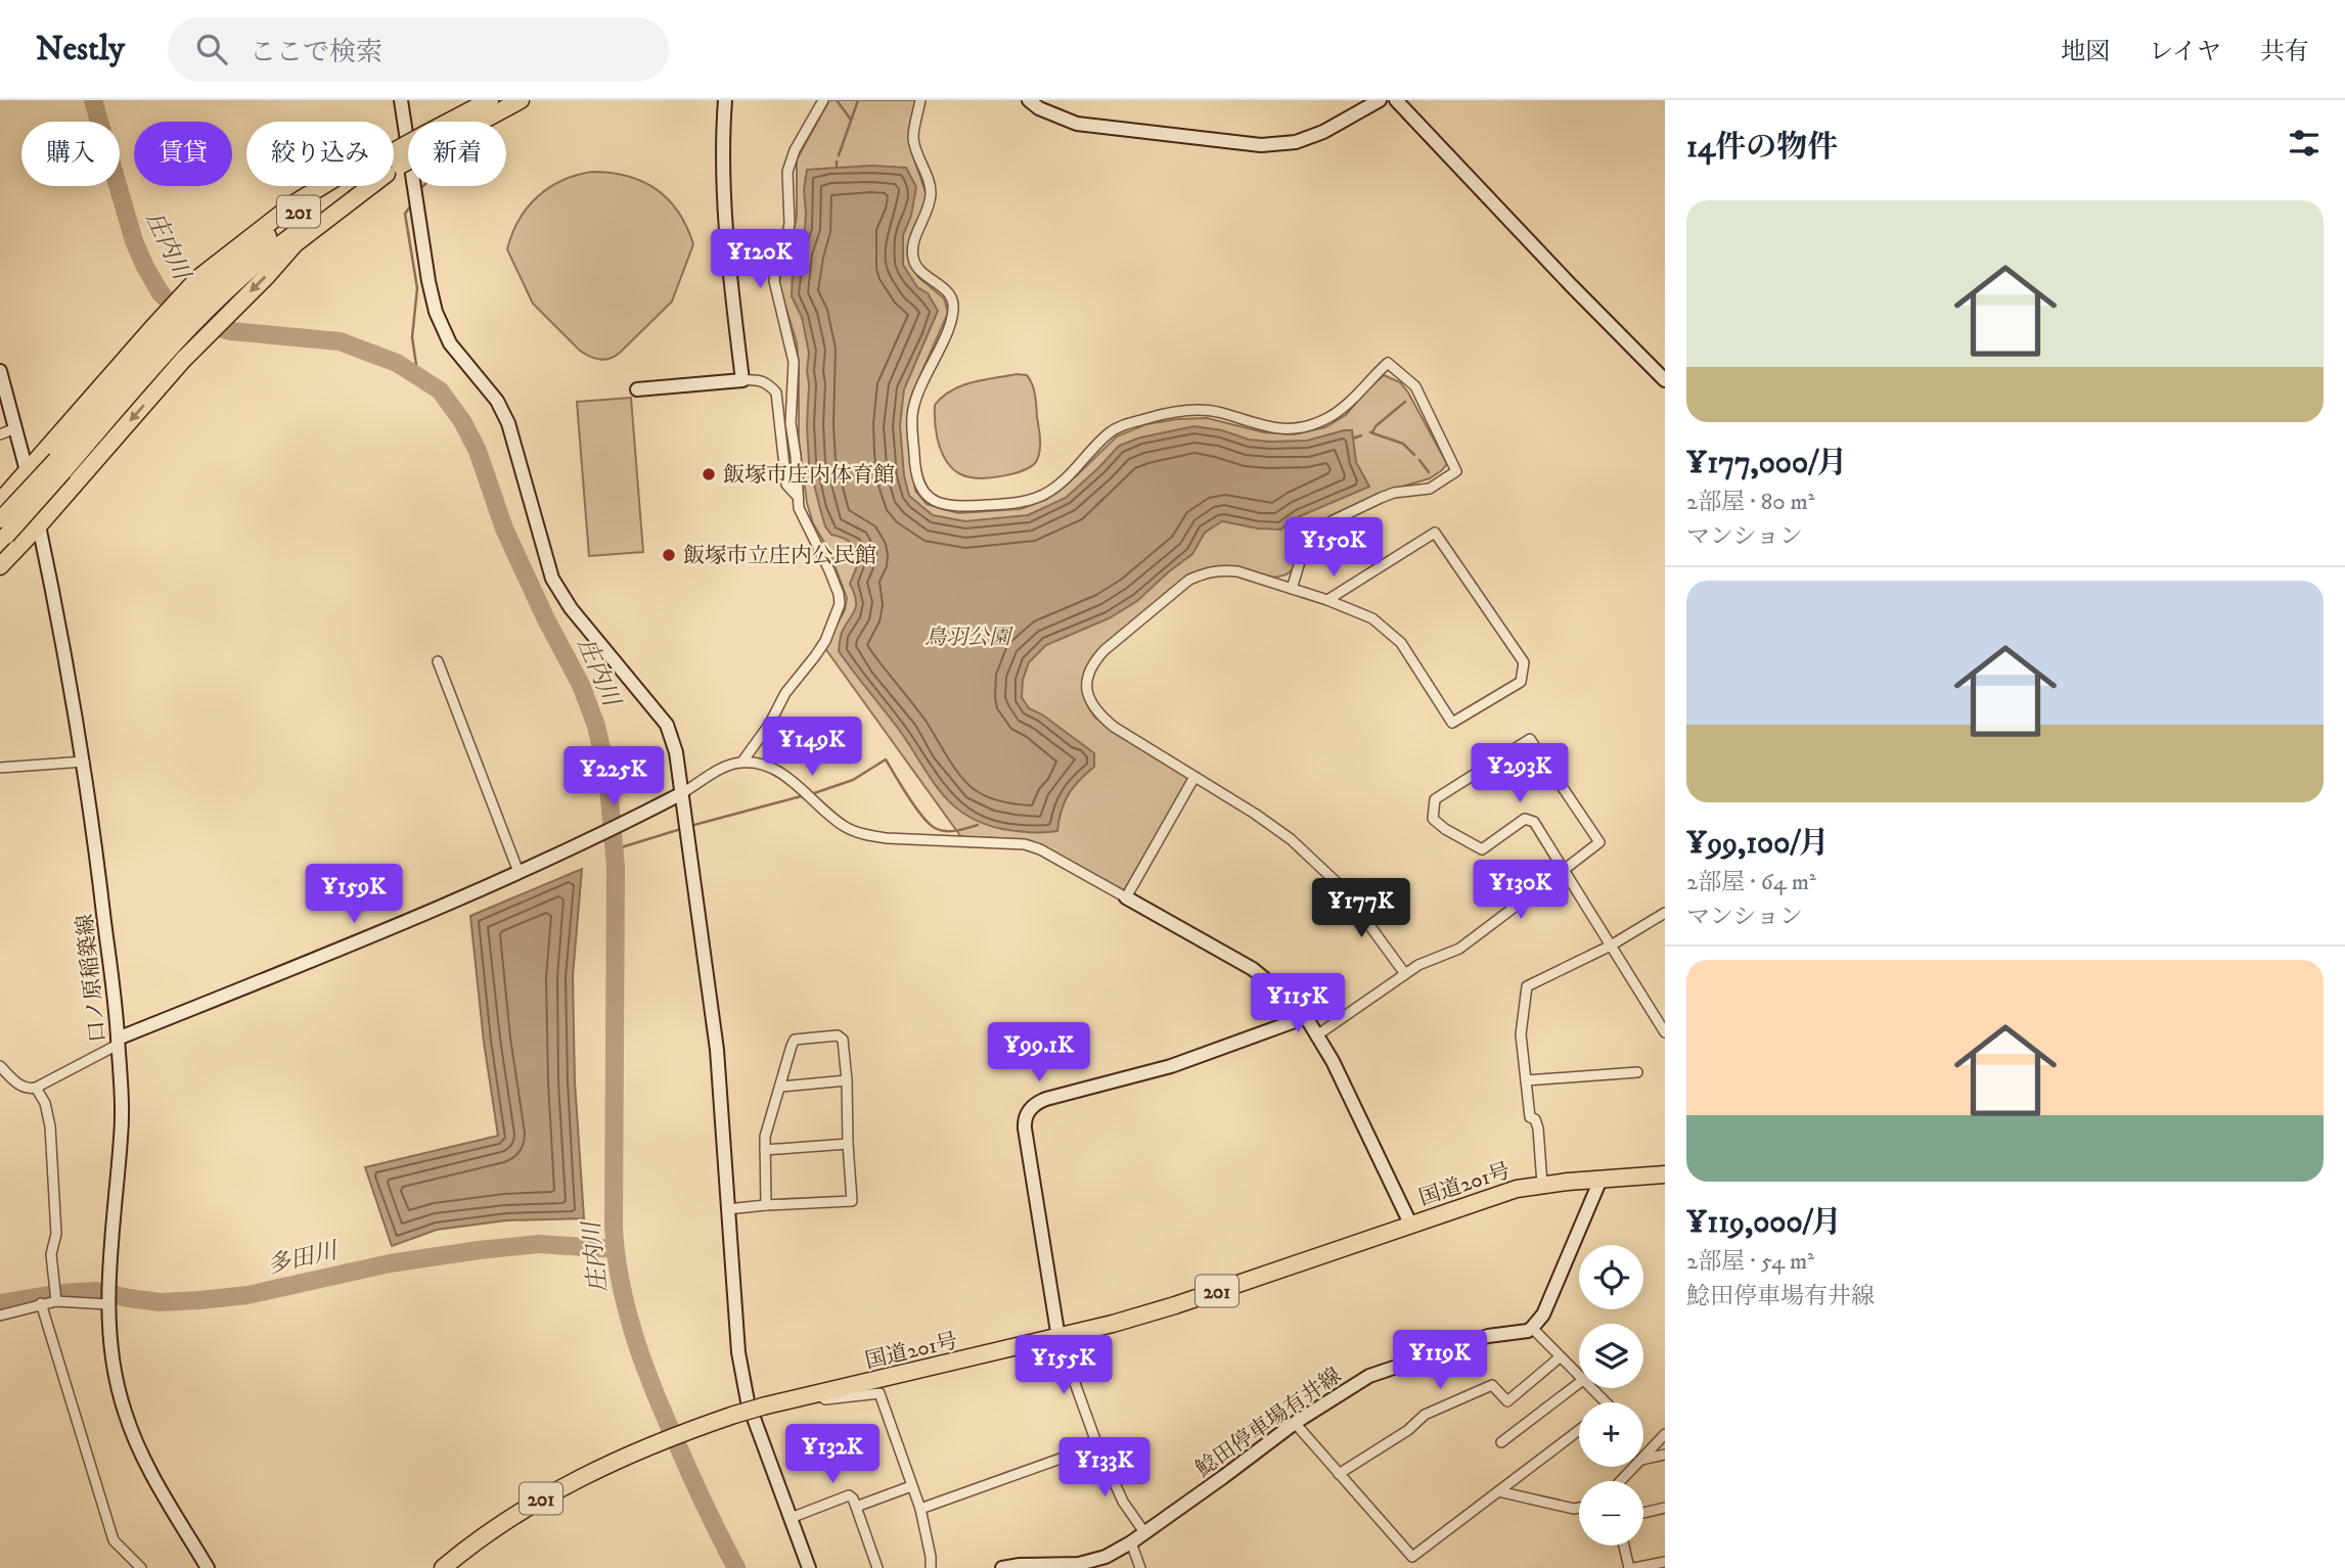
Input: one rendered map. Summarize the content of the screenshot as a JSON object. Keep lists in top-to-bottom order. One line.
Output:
{"streets":{"highway":["201","国道201号"],"street":["口ノ原稲築線","鯰田停車場有井線"]},"water":["庄内川","多田川"],"parks":["鳥羽公園"],"places":["飯塚市庄内体育館","飯塚市立庄内公民館"],"page":{"header":"Nestly","search":"ここで検索","nav":["地図","レイヤ","共有"],"heading":"14件の物件","chip":["購入","賃貸","絞り込み","新着"],"list":[{"name":"¥177,000/月","note":"2部屋 · 80 m² · マンション"},{"name":"¥99,100/月","note":"2部屋 · 64 m² · マンション"},{"name":"¥119,000/月","note":"2部屋 · 54 m² · 鯰田停車場有井線"}],"price":["¥120K","¥150K","¥149K","¥293K","¥225K","¥130K","¥159K","¥177K","¥115K","¥99.1K","¥119K","¥155K","¥132K","¥133K"],"map_buttons":["+","−"]}}
